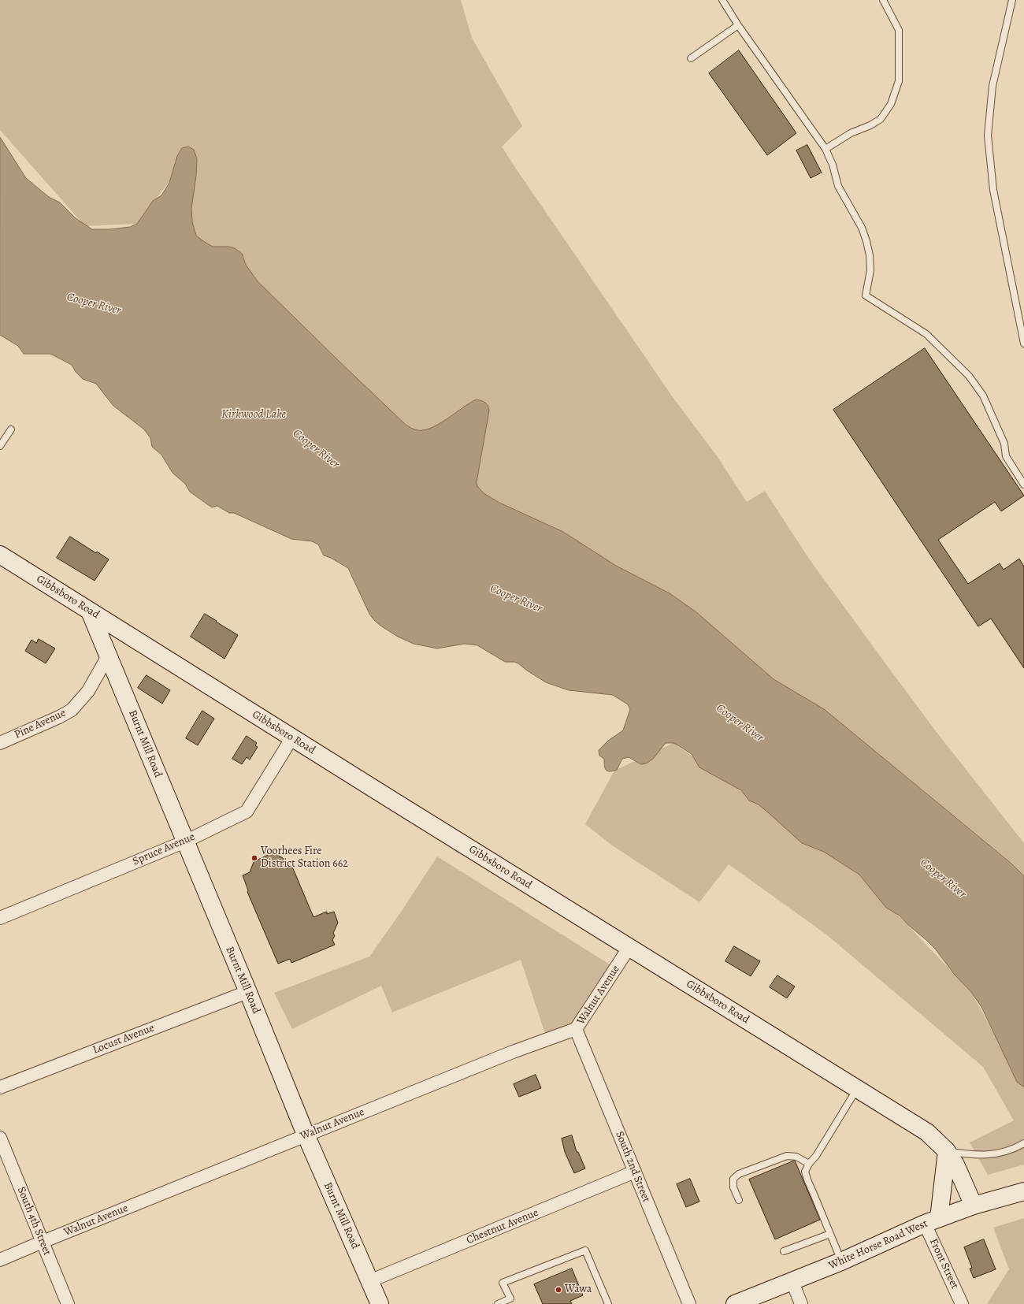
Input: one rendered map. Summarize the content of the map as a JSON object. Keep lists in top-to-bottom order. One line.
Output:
{"streets":{"street":["Gibbsboro Road","Pine Avenue","Burnt Mill Road","Spruce Avenue","Walnut Avenue","Locust Avenue","South 2nd Street","South 4th Street","Chestnut Avenue","White Horse Road West","Front Street"]},"crossings":[["Gibbsboro Road","Burnt Mill Road"],["Gibbsboro Road","Spruce Avenue"],["Gibbsboro Road","Walnut Avenue"],["Gibbsboro Road","White Horse Road West"],["Pine Avenue","Burnt Mill Road"],["Burnt Mill Road","Spruce Avenue"],["Burnt Mill Road","Walnut Avenue"],["Burnt Mill Road","Locust Avenue"],["Burnt Mill Road","Chestnut Avenue"],["Walnut Avenue","South 2nd Street"],["Walnut Avenue","South 4th Street"],["South 2nd Street","Chestnut Avenue"],["White Horse Road West","Front Street"]],"water":["Cooper River","Kirkwood Lake"],"places":["Voorhees Fire District Station 662","Wawa"]}
